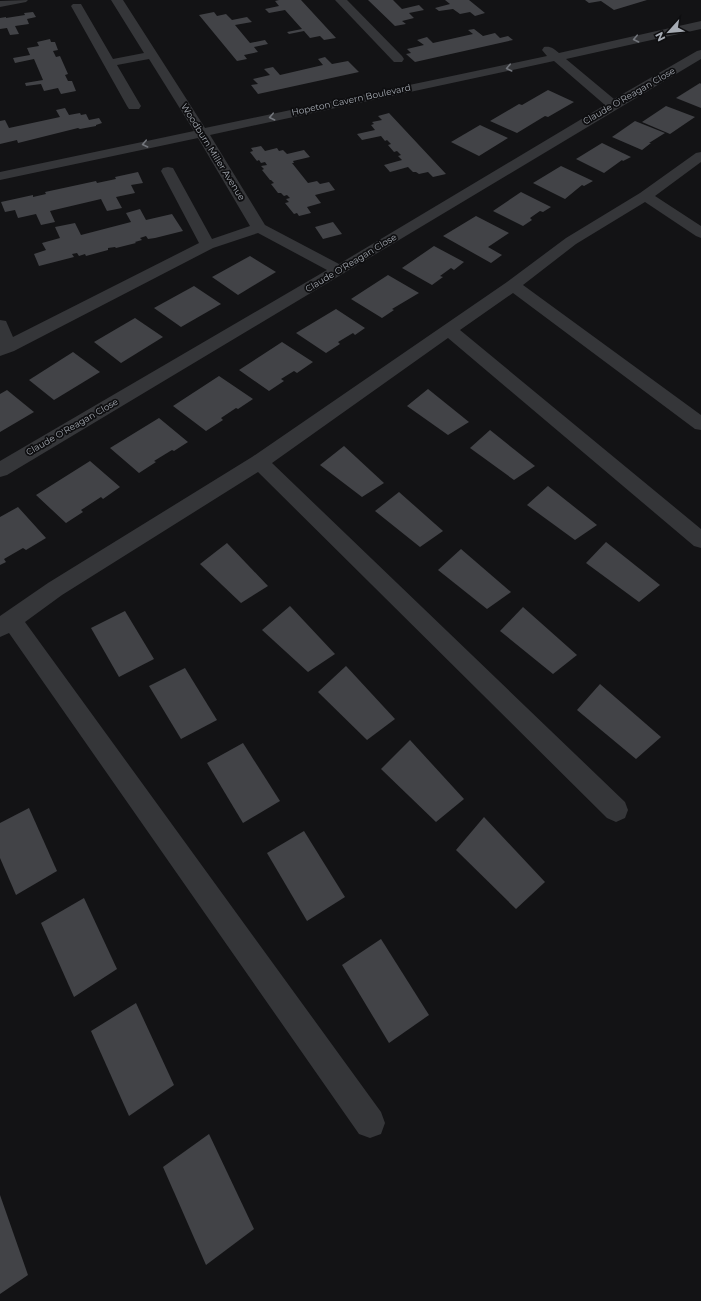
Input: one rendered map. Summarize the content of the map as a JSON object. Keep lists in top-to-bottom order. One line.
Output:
{"streets":{"street":["Claude O'Reagan Close","Hopeton Cavern Boulevard","Woodburn Miller Avenue"]},"crossings":[["Hopeton Cavern Boulevard","Woodburn Miller Avenue"]],"north":"bottom left"}
